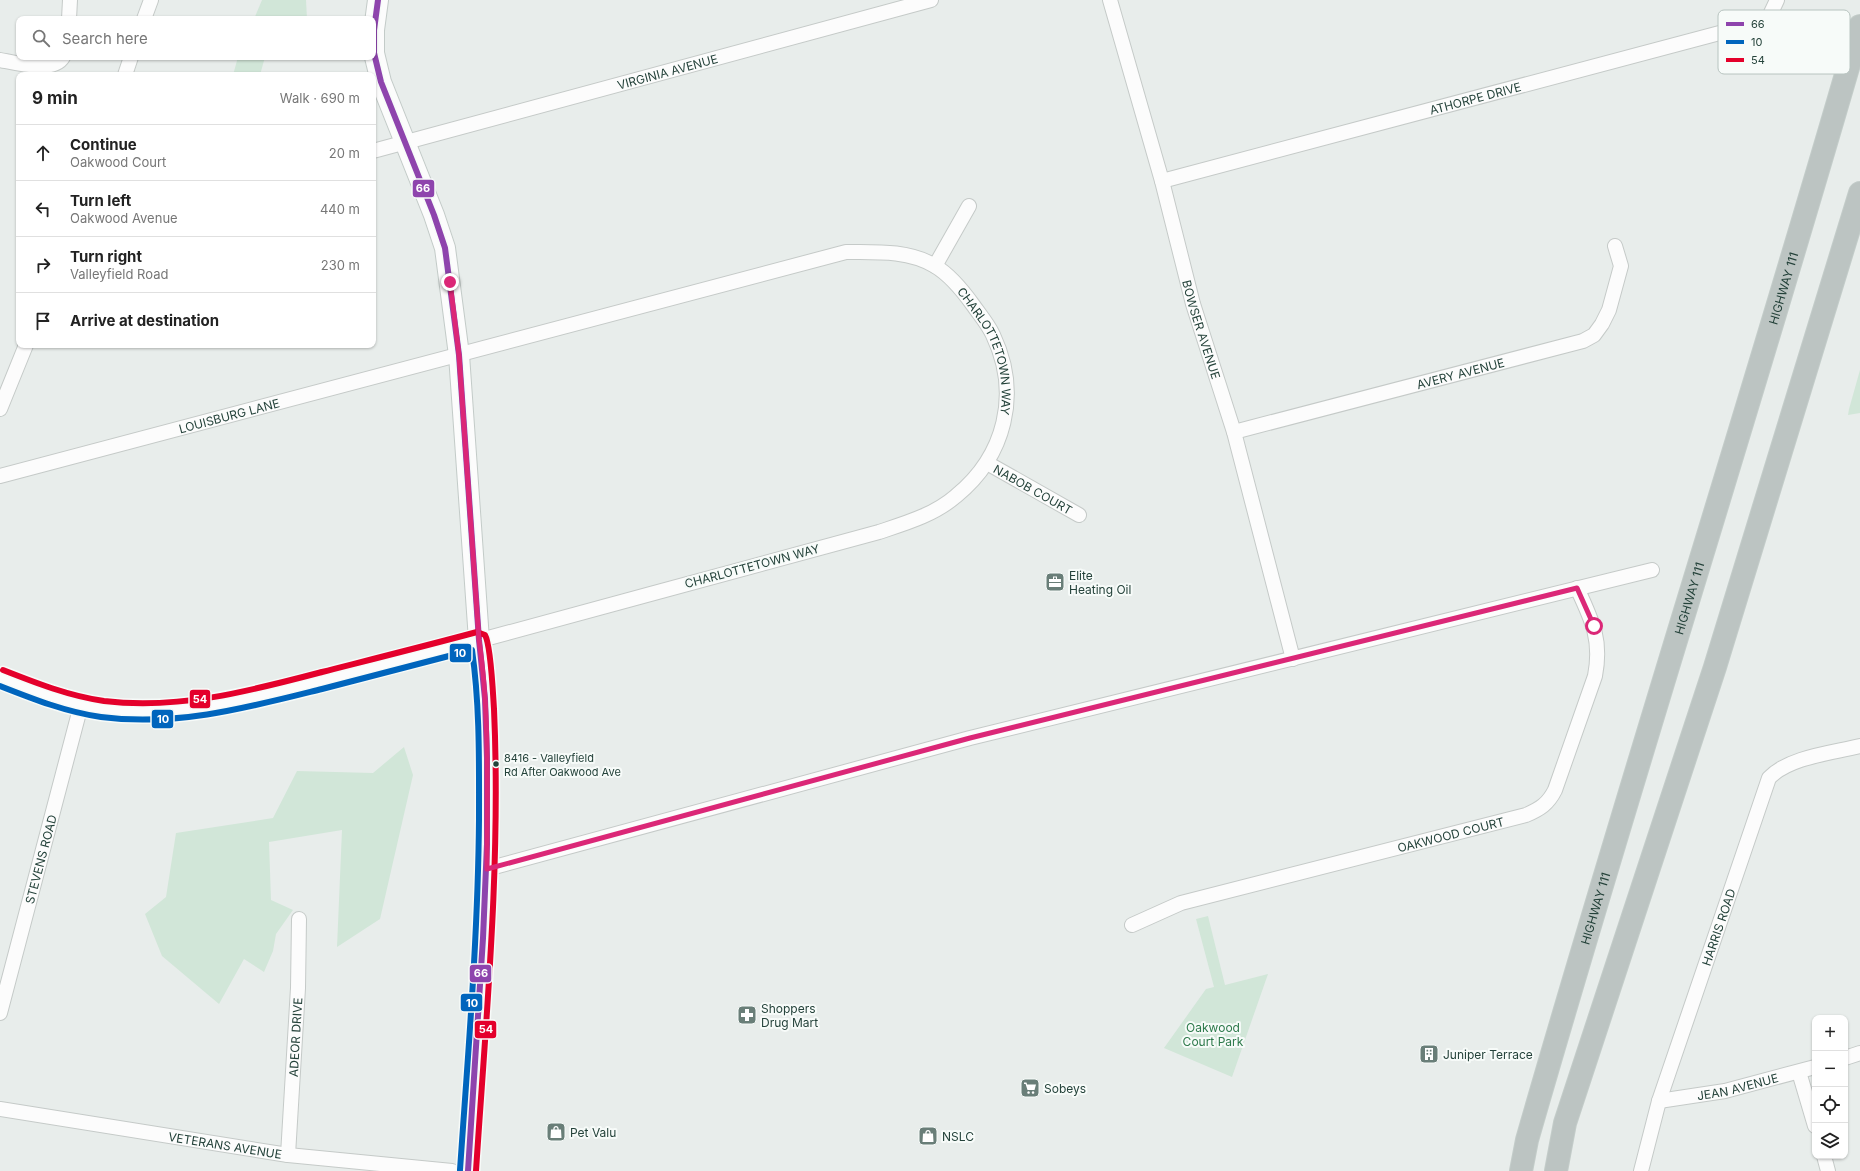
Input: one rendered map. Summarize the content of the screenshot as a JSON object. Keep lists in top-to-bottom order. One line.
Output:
{"streets":{"highway":["HIGHWAY 111"],"street":["VIRGINIA AVENUE","ATHORPE DRIVE","BOWSER AVENUE","CHARLOTTETOWN WAY","AVERY AVENUE","LOUISBURG LANE","NABOB COURT","OAKWOOD COURT","STEVENS ROAD","HARRIS ROAD","ADEOR DRIVE","JEAN AVENUE","VETERANS AVENUE"]},"crossings":[["ATHORPE DRIVE","BOWSER AVENUE"],["BOWSER AVENUE","AVERY AVENUE"],["CHARLOTTETOWN WAY","LOUISBURG LANE"],["CHARLOTTETOWN WAY","NABOB COURT"],["CHARLOTTETOWN WAY","STEVENS ROAD"],["HARRIS ROAD","JEAN AVENUE"],["ADEOR DRIVE","VETERANS AVENUE"]],"parks":["Oakwood Court Park"],"places":{"office":["Elite Heating Oil"],"other":["8416 - Valleyfield Rd After Oakwood Ave"],"pharmacy":["Shoppers Drug Mart"],"building":["Juniper Terrace"],"supermarket":["Sobeys"],"shop":["Pet Valu","NSLC"]},"lines":["transit line 66","transit line 54","transit line 10"],"legend":["66","10","54"],"page":{"search":"Search here","heading":["9 min","Walk · 690 m"],"list":[["Continue","Oakwood Court","20 m"],["Turn left","Oakwood Avenue","440 m"],["Turn right","Valleyfield Road","230 m"],"Arrive at destination"],"map_buttons":["+","−"]}}
